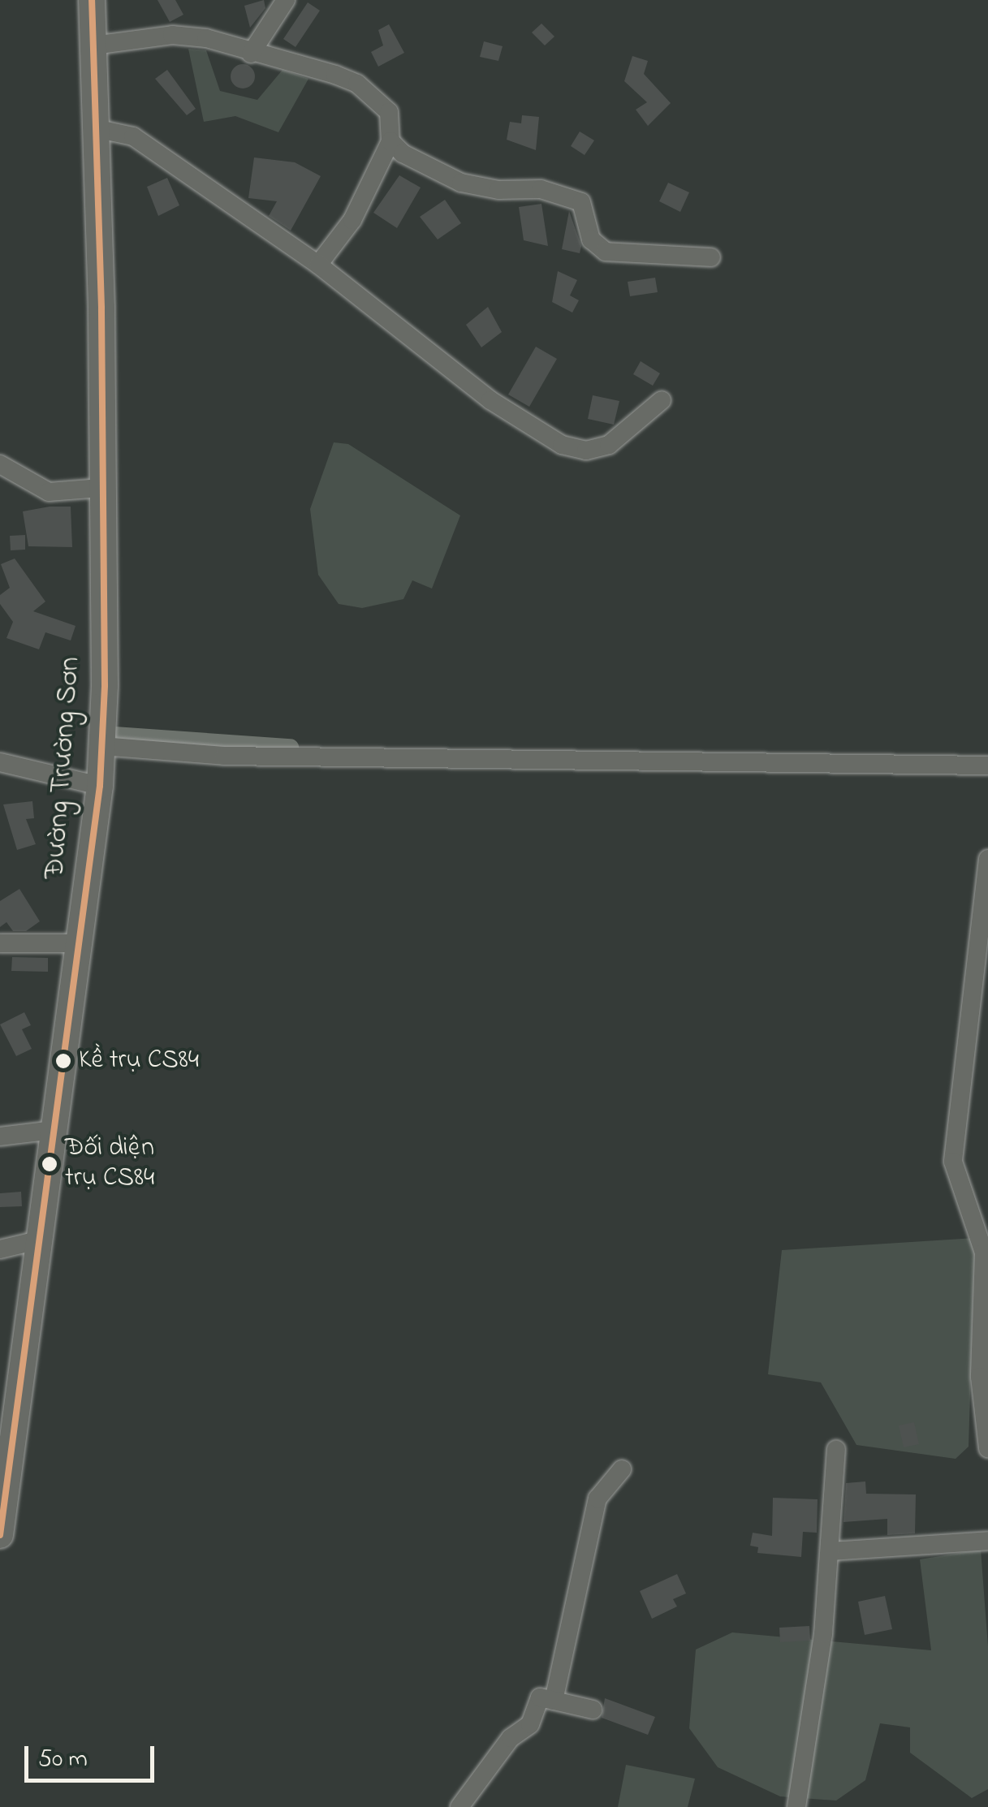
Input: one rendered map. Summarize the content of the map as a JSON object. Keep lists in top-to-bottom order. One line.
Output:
{"streets":{"highway":["Đường Trường Sơn"]},"places":["Kề trụ CS84","Đối diện trụ CS84"],"scale_bar":"50 m"}
